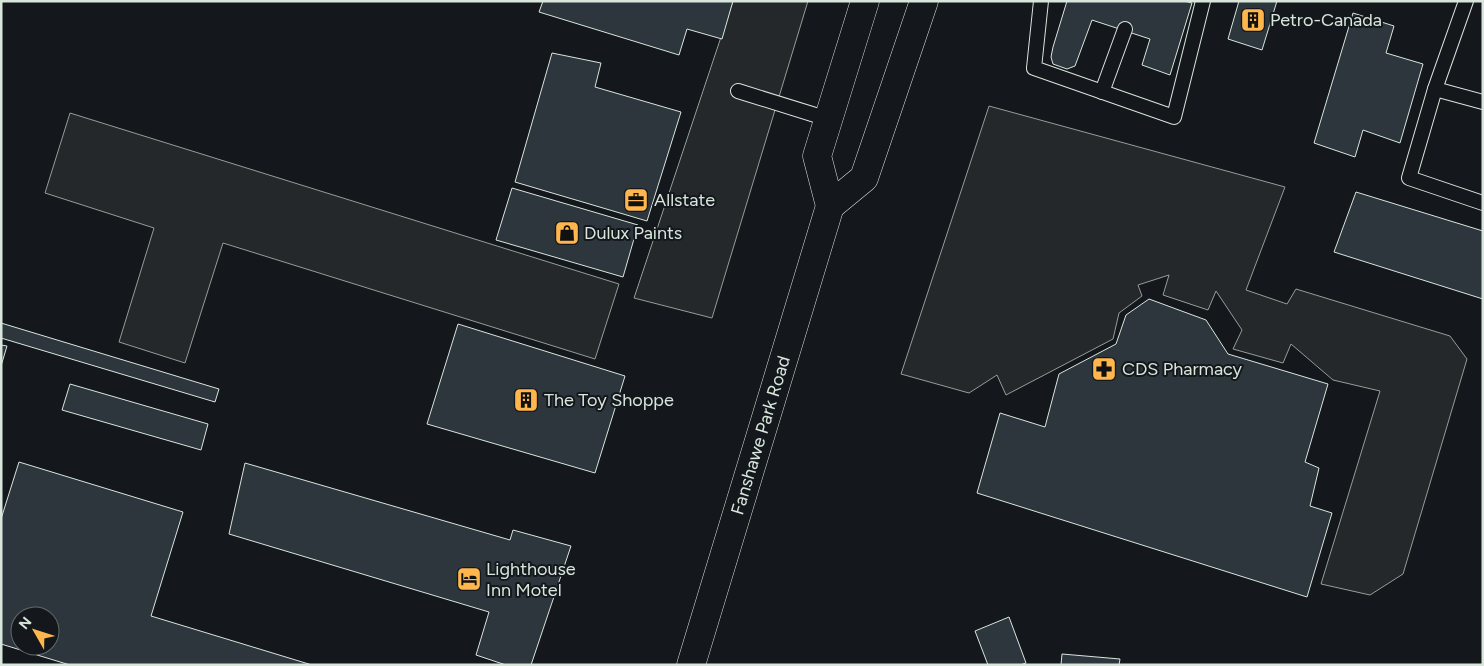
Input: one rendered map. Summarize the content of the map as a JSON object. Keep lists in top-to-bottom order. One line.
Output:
{"streets":{"main road":["Fanshawe Park Road"]},"places":{"building":["Petro-Canada","The Toy Shoppe"],"office":["Allstate"],"shop":["Dulux Paints"],"pharmacy":["CDS Pharmacy"],"hotel":["Lighthouse Inn Motel"]},"north":"top left"}
